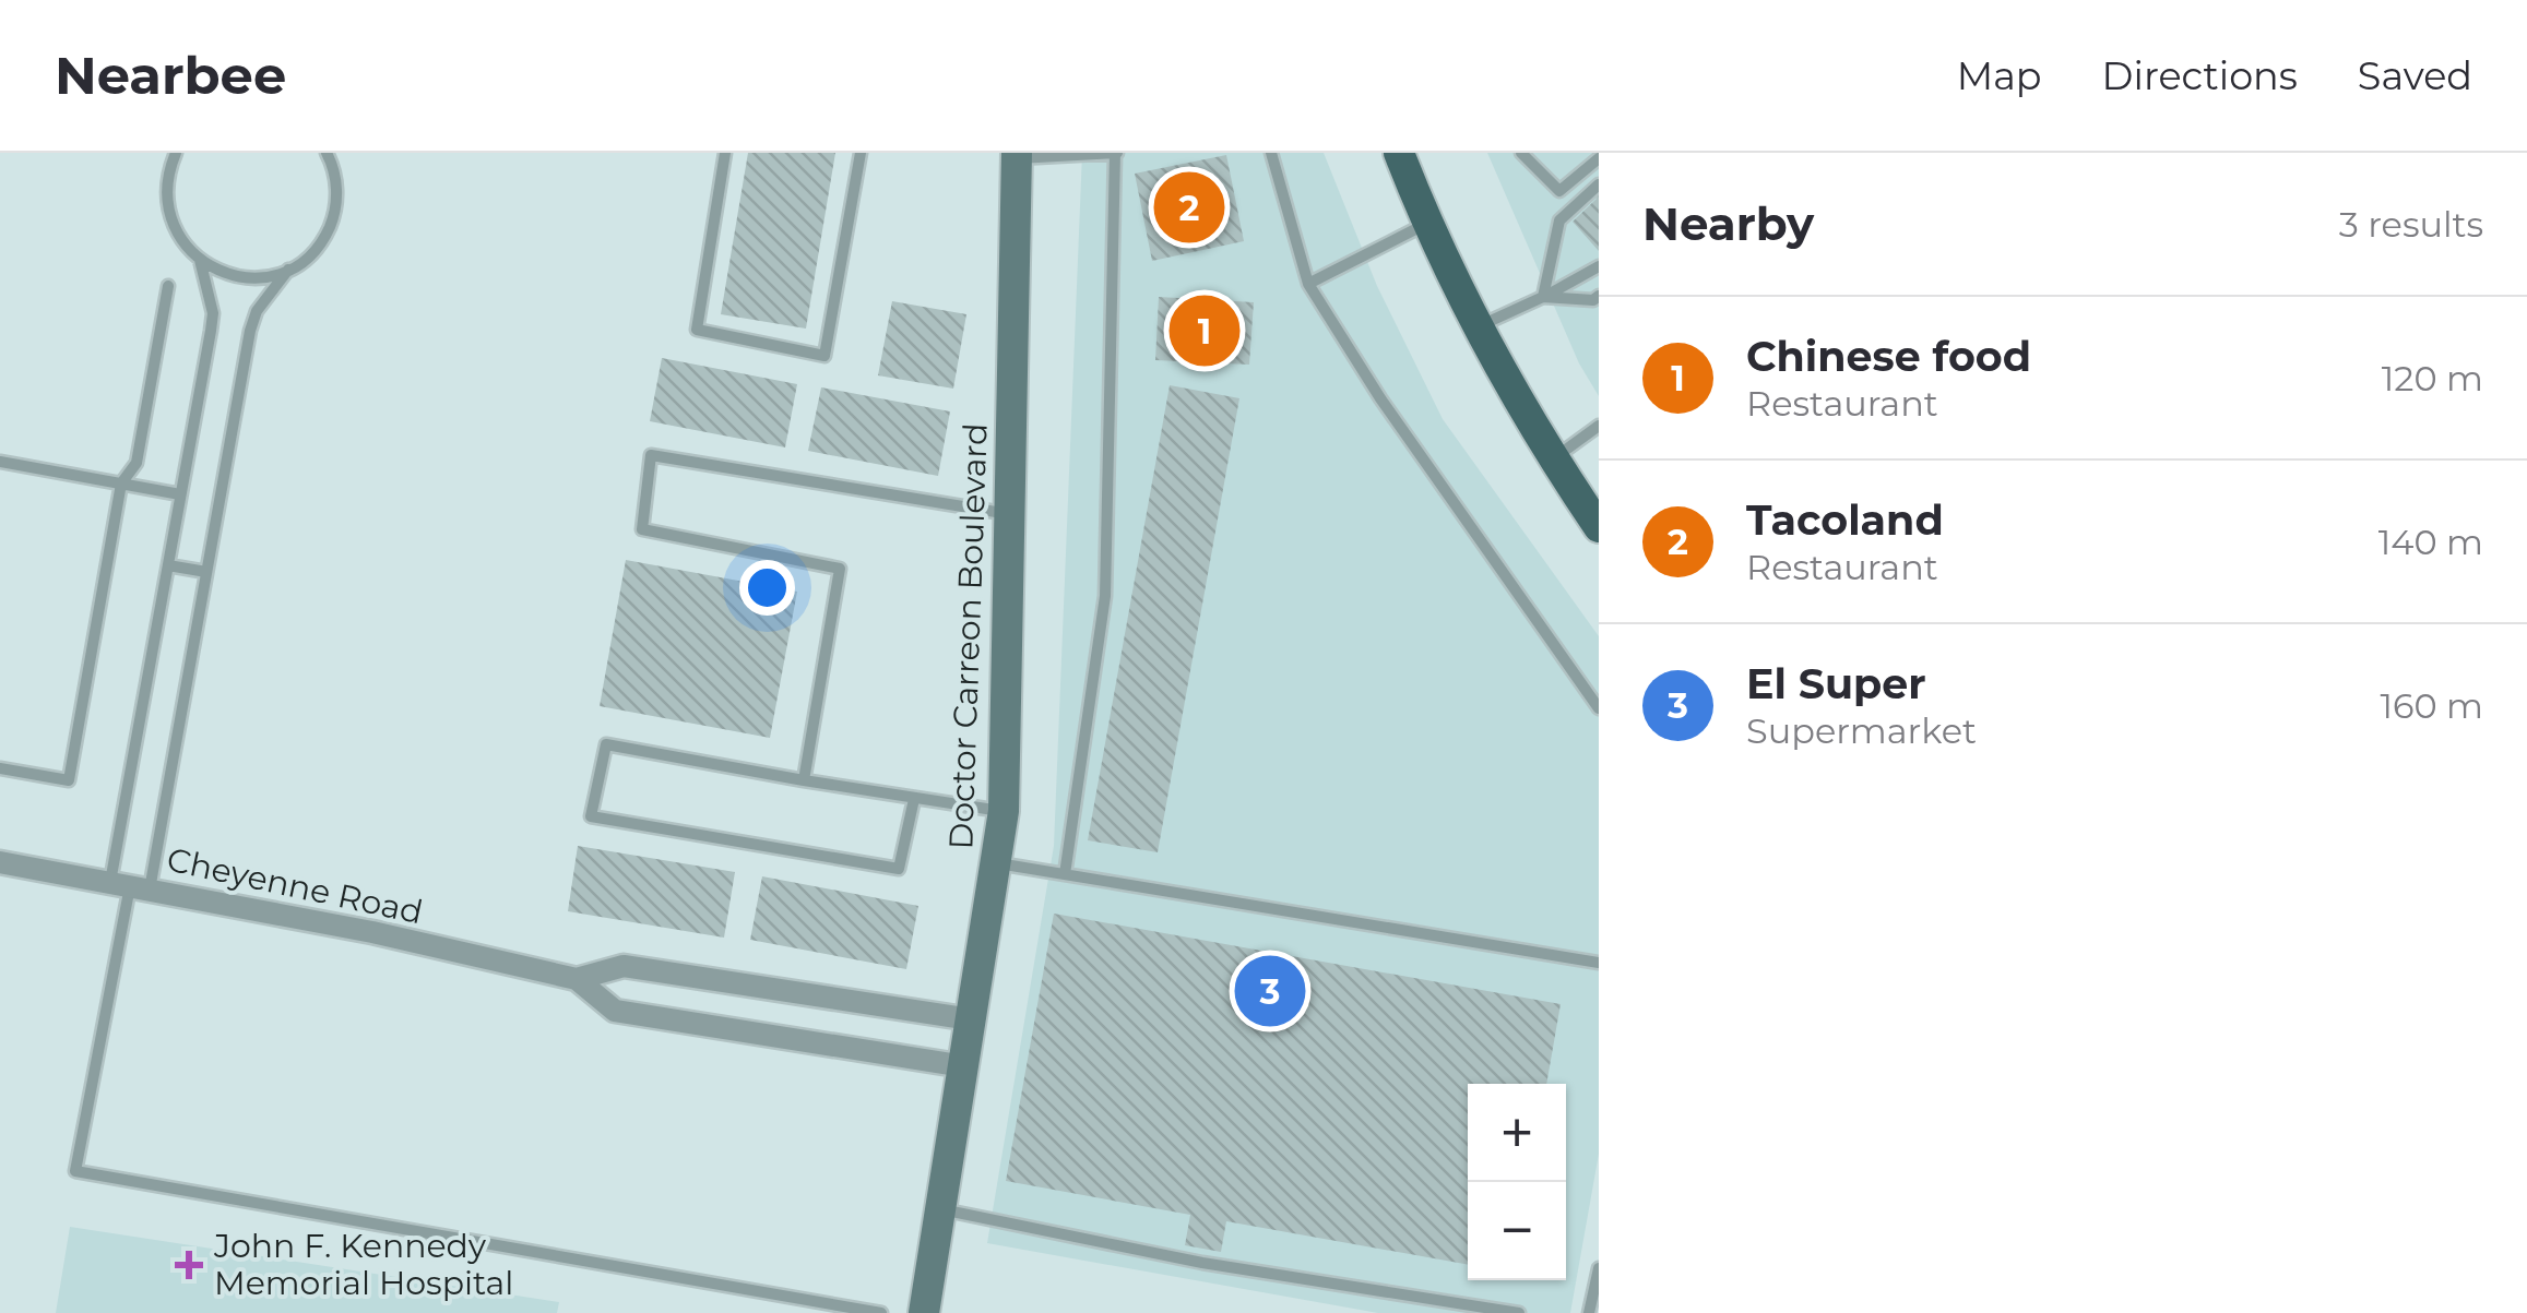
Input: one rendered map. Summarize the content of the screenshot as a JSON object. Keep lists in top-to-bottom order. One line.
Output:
{"streets":{"main road":["Doctor Carreon Boulevard"],"street":["Cheyenne Road"]},"crossings":[["Doctor Carreon Boulevard","Cheyenne Road"]],"places":{"health":["John F. Kennedy Memorial Hospital"]},"page":{"header":"Nearbee","nav":["Map","Directions","Saved"],"heading":["Nearby","3 results"],"pins":["2","1","3"],"list":[{"mark":"1","name":"Chinese food","note":"Restaurant","value":"120 m"},{"mark":"2","name":"Tacoland","note":"Restaurant","value":"140 m"},{"mark":"3","name":"El Super","note":"Supermarket","value":"160 m"}],"map_buttons":["+","−"]}}
